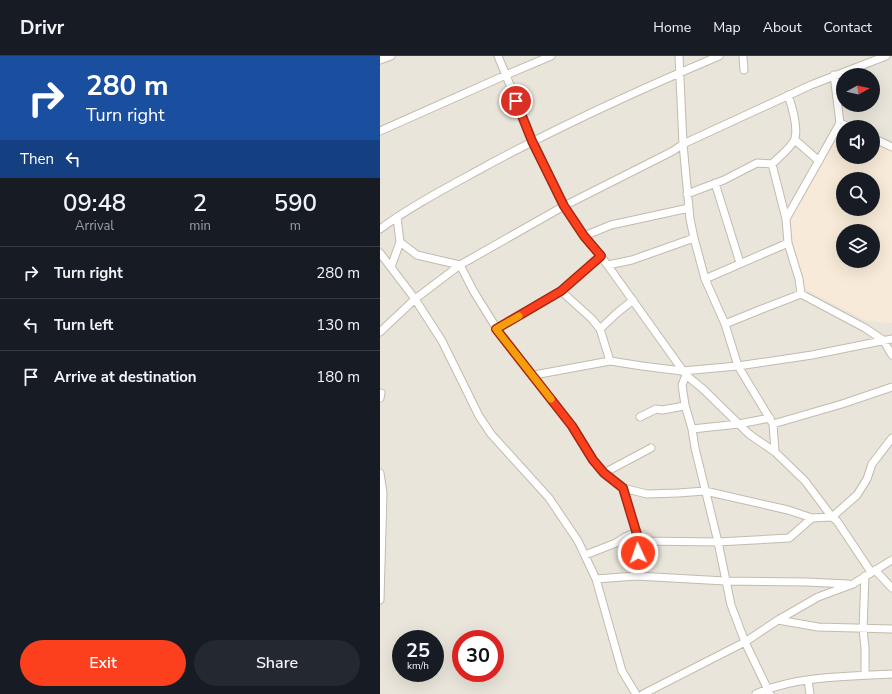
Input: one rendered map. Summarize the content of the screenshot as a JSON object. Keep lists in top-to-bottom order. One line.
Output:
{"north":"right","page":{"header":"Drivr","nav":["Home","Map","About","Contact"],"turn":["280 m","Turn right"],"then":"Then","eta":["09:48","Arrival","2","min","590","m"],"list":[{"name":"Turn right","value":"280 m"},{"name":"Turn left","value":"130 m"},{"name":"Arrive at destination","value":"180 m"}],"speed":"25 km/h","limit":"30","buttons":["Exit","Share"]}}
